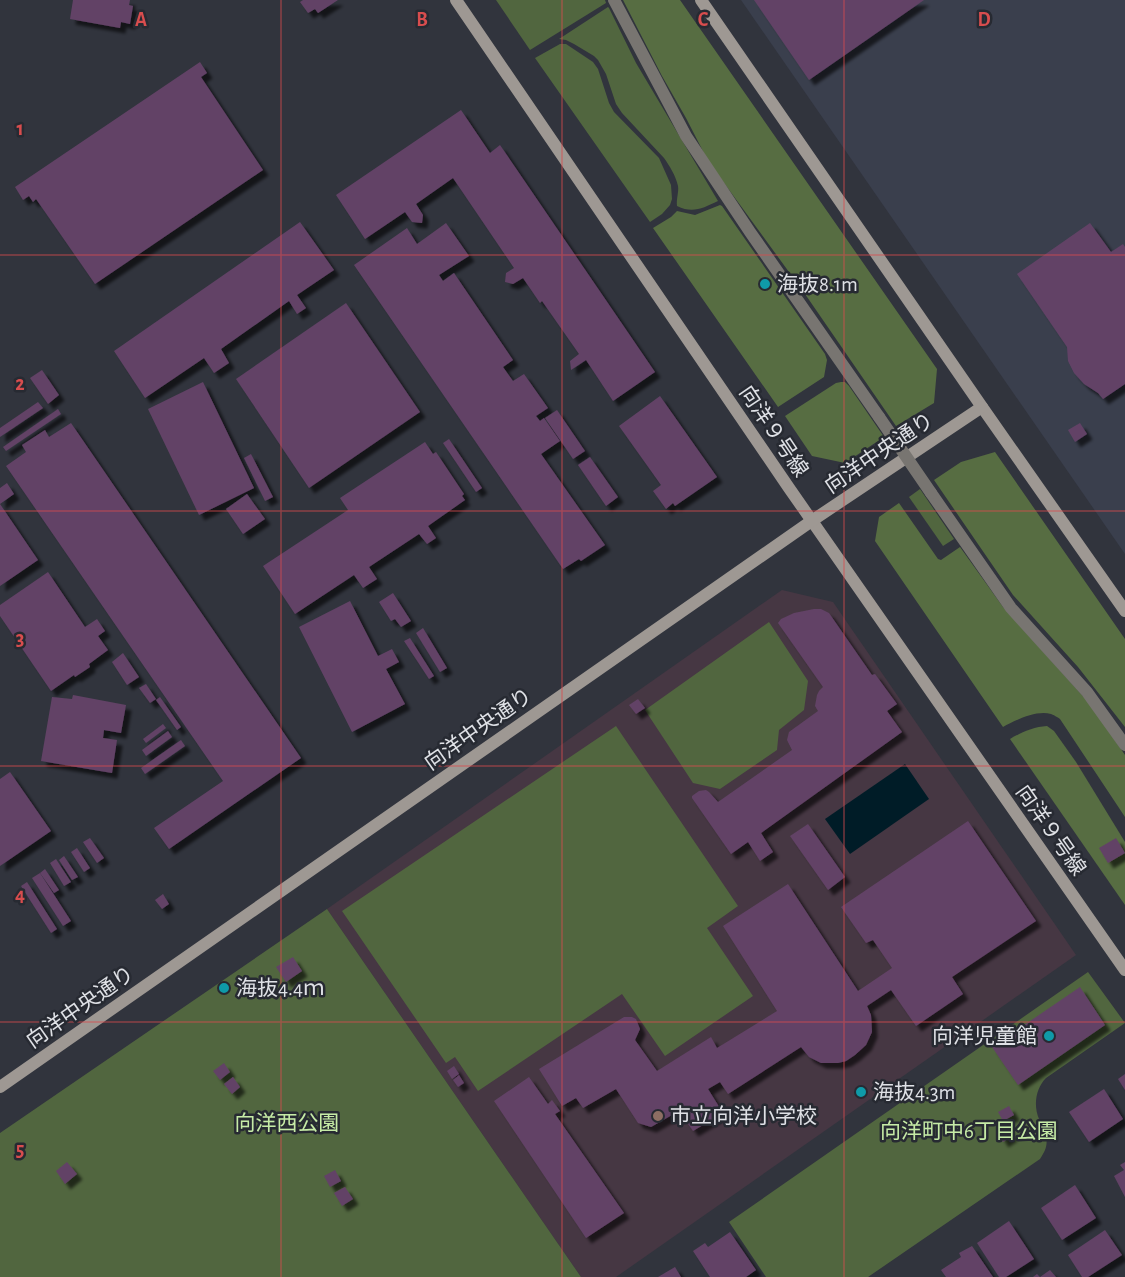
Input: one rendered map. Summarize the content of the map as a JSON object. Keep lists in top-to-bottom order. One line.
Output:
{"streets":{"street":["向洋９号線","向洋中央通り"]},"crossings":[["向洋９号線","向洋中央通り"]],"parks":["向洋西公園","向洋町中6丁目公園"],"places":["海抜8.1m","海抜4.4ｍ","向洋児童館","海抜4.3m","市立向洋小学校"],"grid":{"columns":["A","B","C","D"],"rows":["1","2","3","4","5"]}}
